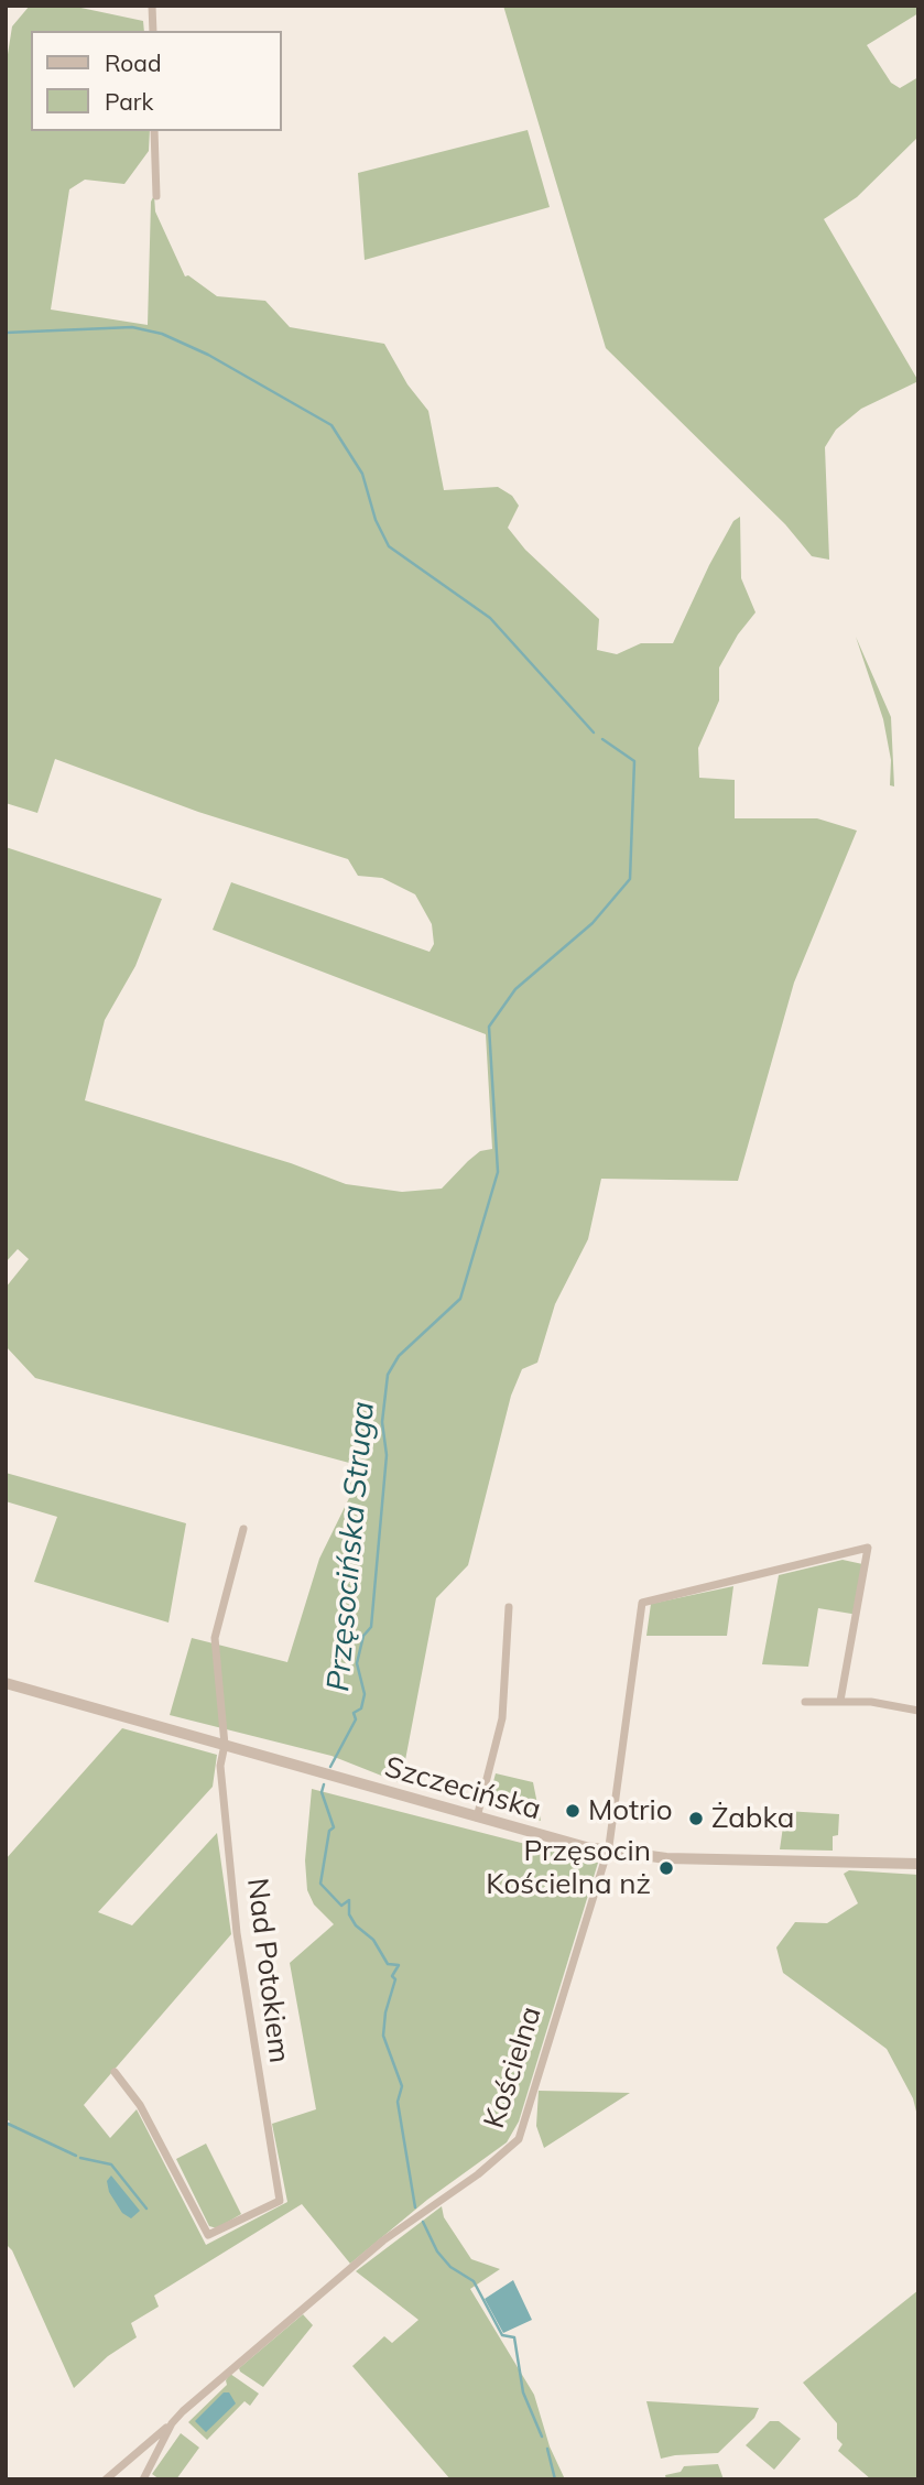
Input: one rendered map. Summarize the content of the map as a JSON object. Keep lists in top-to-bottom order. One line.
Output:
{"streets":{"street":["Szczecińska","Nad Potokiem","Kościelna"]},"crossings":[["Szczecińska","Nad Potokiem"],["Szczecińska","Kościelna"]],"water":["Przęsocińska Struga"],"places":["Motrio","Żabka","Przęsocin Kościelna nż"],"legend":["Road","Park"]}
